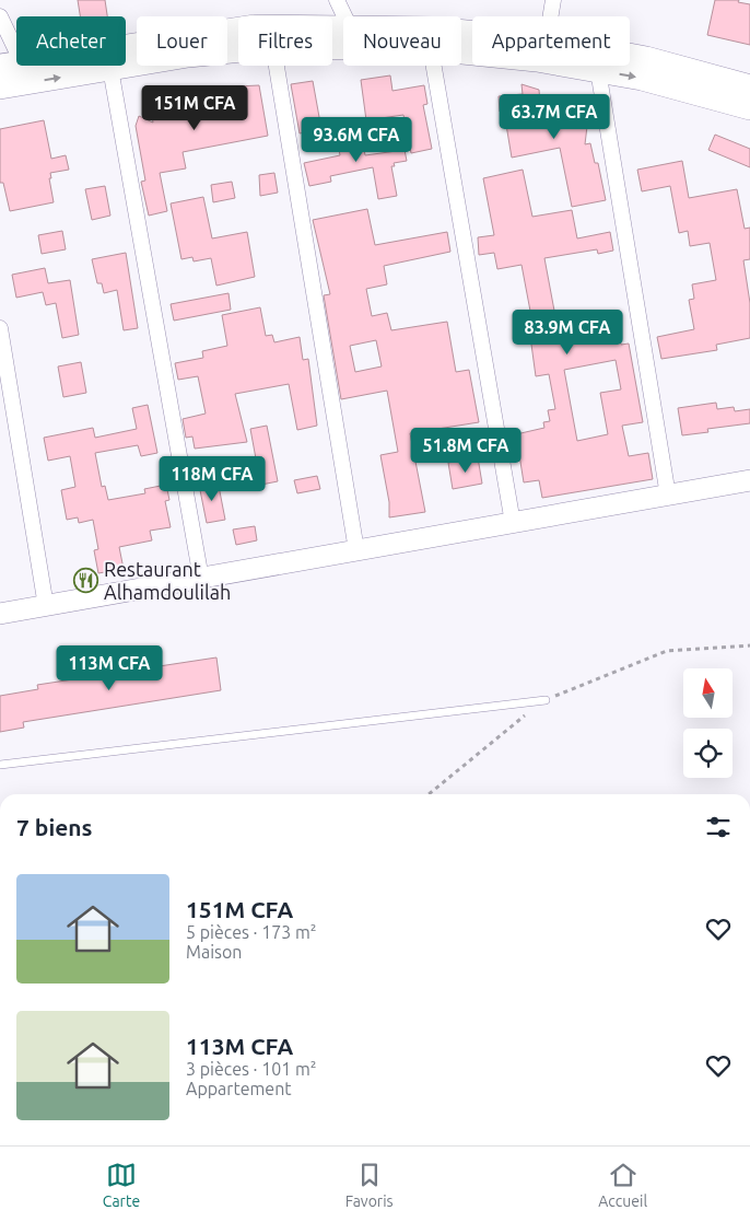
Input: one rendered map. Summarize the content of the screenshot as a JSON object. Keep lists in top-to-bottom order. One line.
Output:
{"places":{"restaurant":["Restaurant Alhamdoulilah"]},"north":"top","page":{"chip":["Acheter","Louer","Filtres","Nouveau","Appartement"],"price":["151M CFA","63.7M CFA","93.6M CFA","83.9M CFA","51.8M CFA","118M CFA","113M CFA"],"heading":"7 biens","list":[{"name":"151M CFA","note":"5 pièces · 173 m² · Maison"},{"name":"113M CFA","note":"3 pièces · 101 m² · Appartement"}],"tabs":["Carte","Favoris","Accueil"]}}
